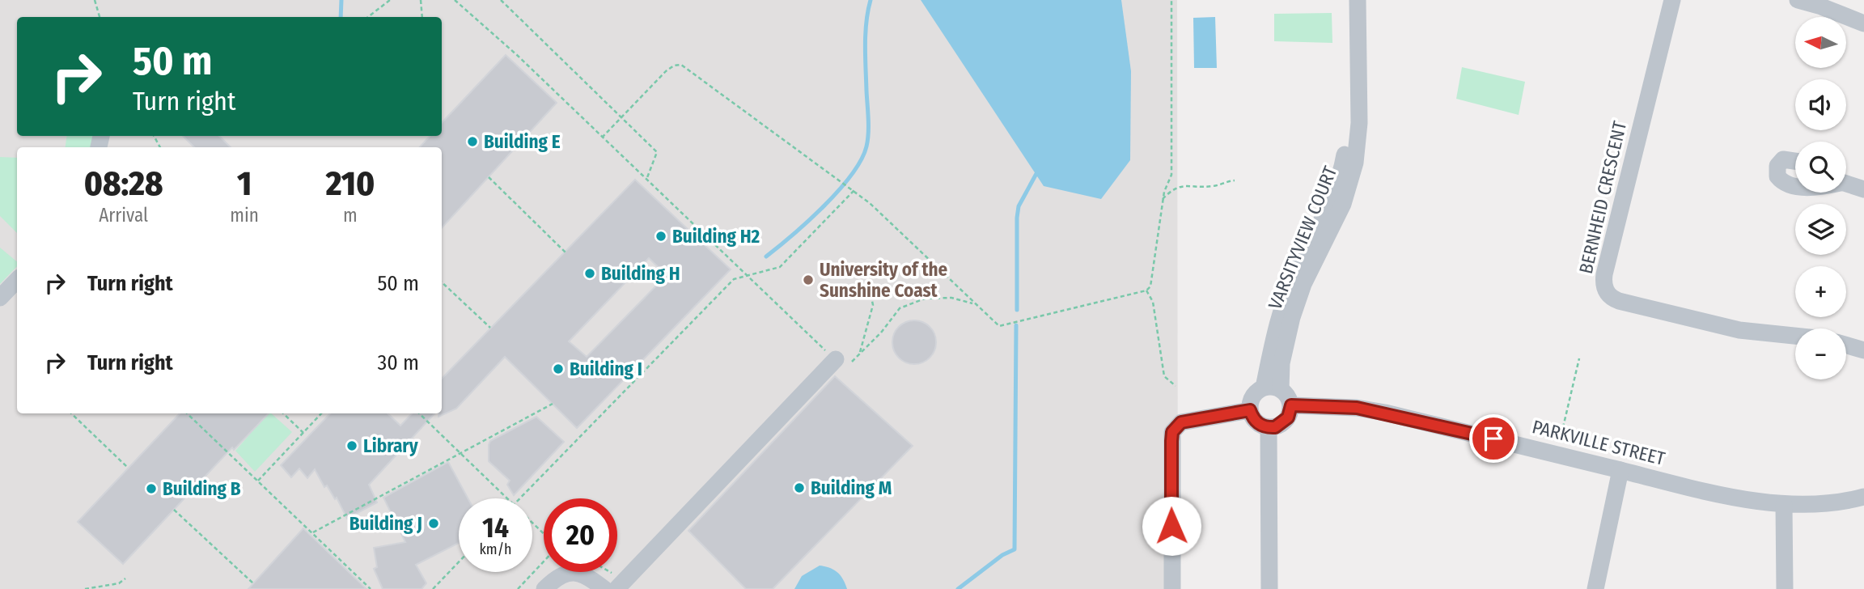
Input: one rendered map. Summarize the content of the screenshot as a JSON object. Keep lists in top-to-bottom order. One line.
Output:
{"streets":{"street":["BERNHEID CRESCENT","VARSITYVIEW COURT","PARKVILLE STREET"]},"crossings":[["VARSITYVIEW COURT","PARKVILLE STREET"]],"places":["Building E","Building H2","Building H","University of the Sunshine Coast","Building I","Library","Building M","Building B","Building J"],"north":"left","page":{"map_buttons":["+","−"],"turn":["50 m","Turn right"],"eta":["08:28","Arrival","1","min","210","m"],"list":[{"name":"Turn right","value":"50 m"},{"name":"Turn right","value":"30 m"}],"speed":"14 km/h","limit":"20"}}
